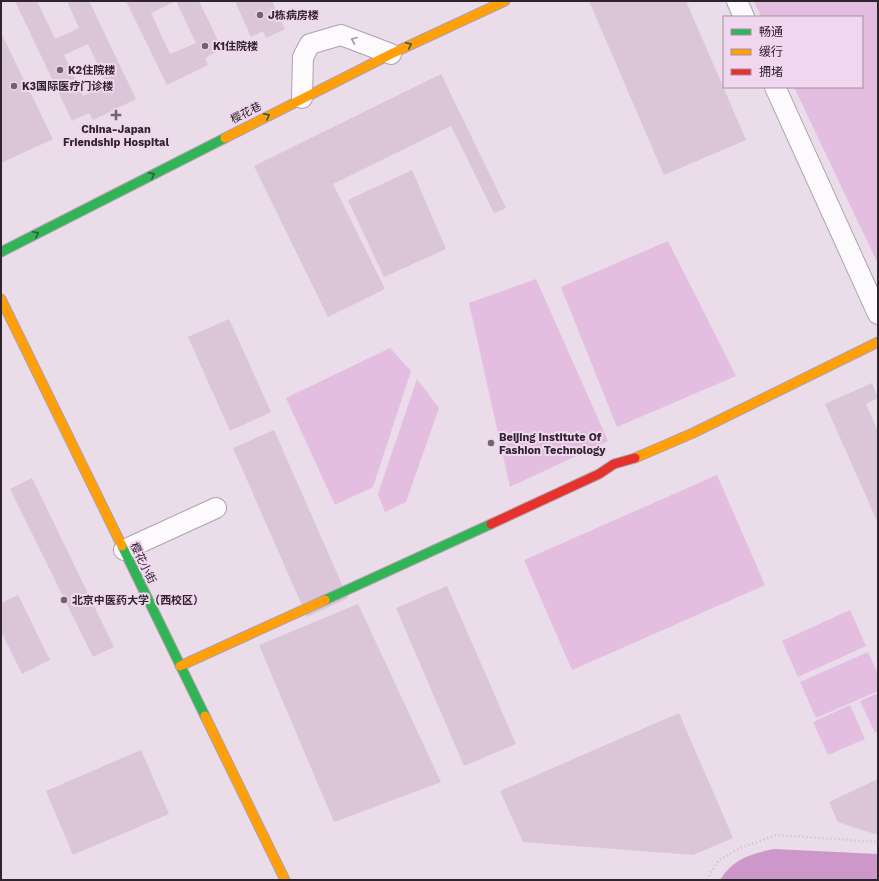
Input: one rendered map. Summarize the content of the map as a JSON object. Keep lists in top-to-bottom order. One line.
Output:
{"streets":{"street":["樱花巷","樱花小街"]},"one_way":["樱花巷"],"places":{"other":["J栋病房楼","K1住院楼","K2住院楼","K3国际医疗门诊楼","Beijing Institute Of Fashion Technology","北京中医药大学（西校区）"],"health":["China-Japan Friendship Hospital"]},"legend":["畅通","缓行","拥堵"]}
